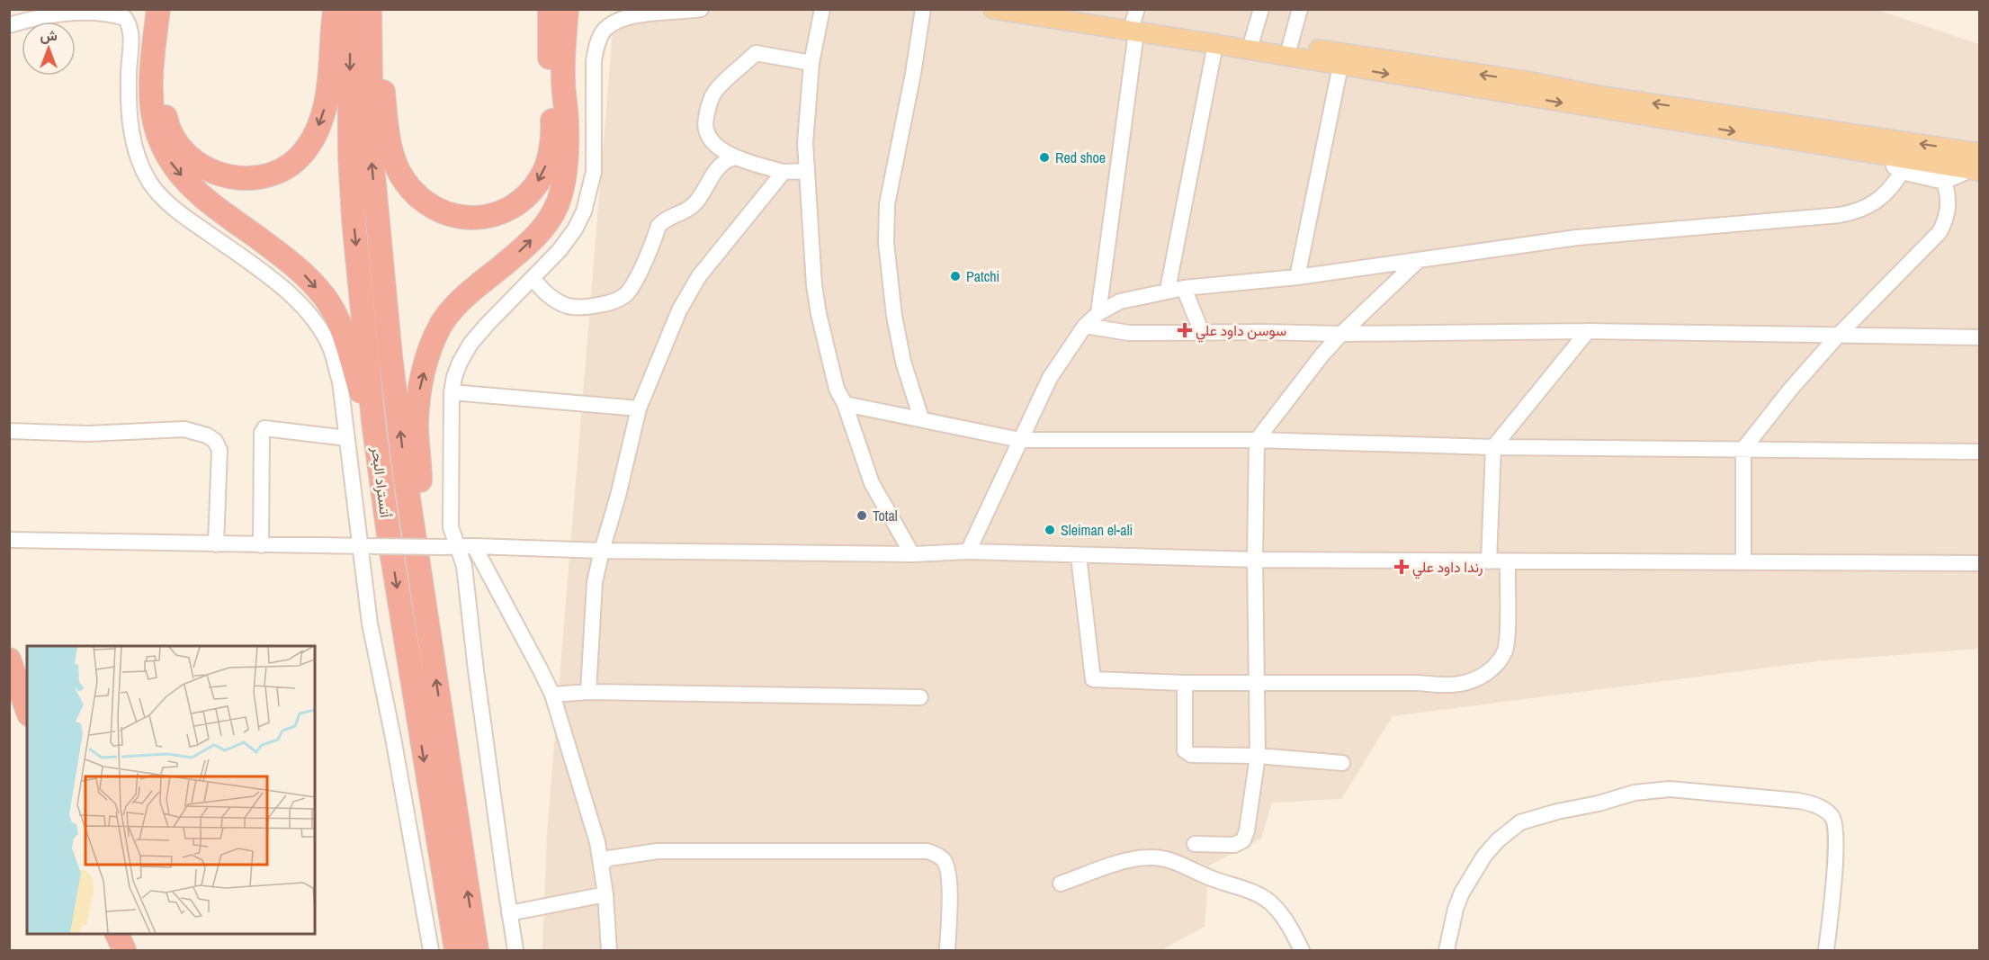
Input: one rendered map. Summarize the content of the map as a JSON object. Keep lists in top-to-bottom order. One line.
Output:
{"streets":{"highway":["أتستراد البحر"]},"places":{"other":["Red shoe","Patchi","Total","Sleiman el-ali"],"health":["سوسن داود علي","رندا داود علي"]},"north":"top"}
